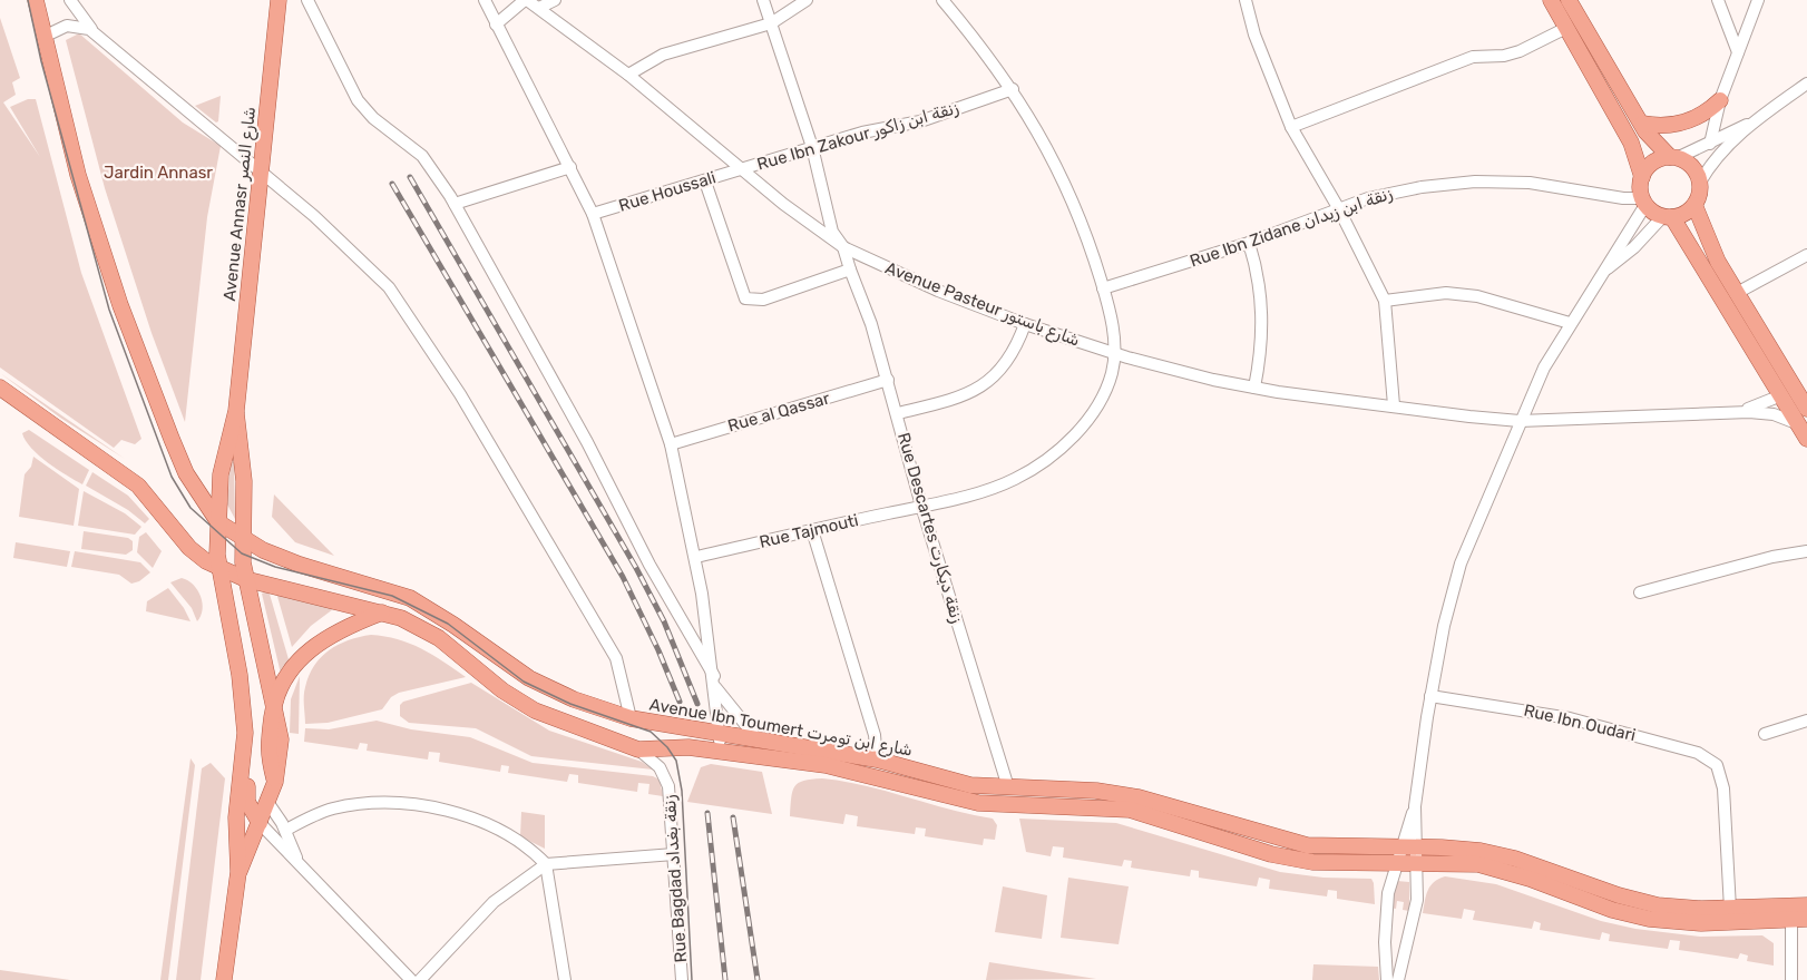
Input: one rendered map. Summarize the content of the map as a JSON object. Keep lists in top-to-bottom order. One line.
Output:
{"streets":{"main road":["Avenue Annasr شارع النصر","Avenue Ibn Toumert شارع ابن تومرت"],"street":["Rue Ibn Zakour زنقة ابن زاكور","Rue Houssali","Rue Ibn Zidane زنقة ابن زيدان","Avenue Pasteur شارع باستور","Rue al Qassar","Rue Descartes زنقة ديكارت","Rue Tajmouti","Rue Ibn Oudari","Rue Bagdad زنقة بغداد"]},"crossings":[["Rue Ibn Zakour زنقة ابن زاكور","Rue Houssali"],["Rue Ibn Zakour زنقة ابن زاكور","Avenue Pasteur شارع باستور"],["Rue Ibn Zakour زنقة ابن زاكور","Rue Descartes زنقة ديكارت"],["Rue Ibn Zakour زنقة ابن زاكور","Rue Tajmouti"],["Rue Houssali","Avenue Pasteur شارع باستور"],["Avenue Annasr شارع النصر","Avenue Ibn Toumert شارع ابن تومرت"],["Rue Ibn Zidane زنقة ابن زيدان","Rue Tajmouti"],["Avenue Pasteur شارع باستور","Rue Descartes زنقة ديكارت"],["Avenue Pasteur شارع باستور","Rue Tajmouti"],["Rue al Qassar","Rue Descartes زنقة ديكارت"],["Rue Descartes زنقة ديكارت","Rue Tajmouti"],["Rue Descartes زنقة ديكارت","Avenue Ibn Toumert شارع ابن تومرت"],["Rue Ibn Oudari","Avenue Ibn Toumert شارع ابن تومرت"],["Avenue Ibn Toumert شارع ابن تومرت","Rue Bagdad زنقة بغداد"]],"parks":["Jardin Annasr"]}
